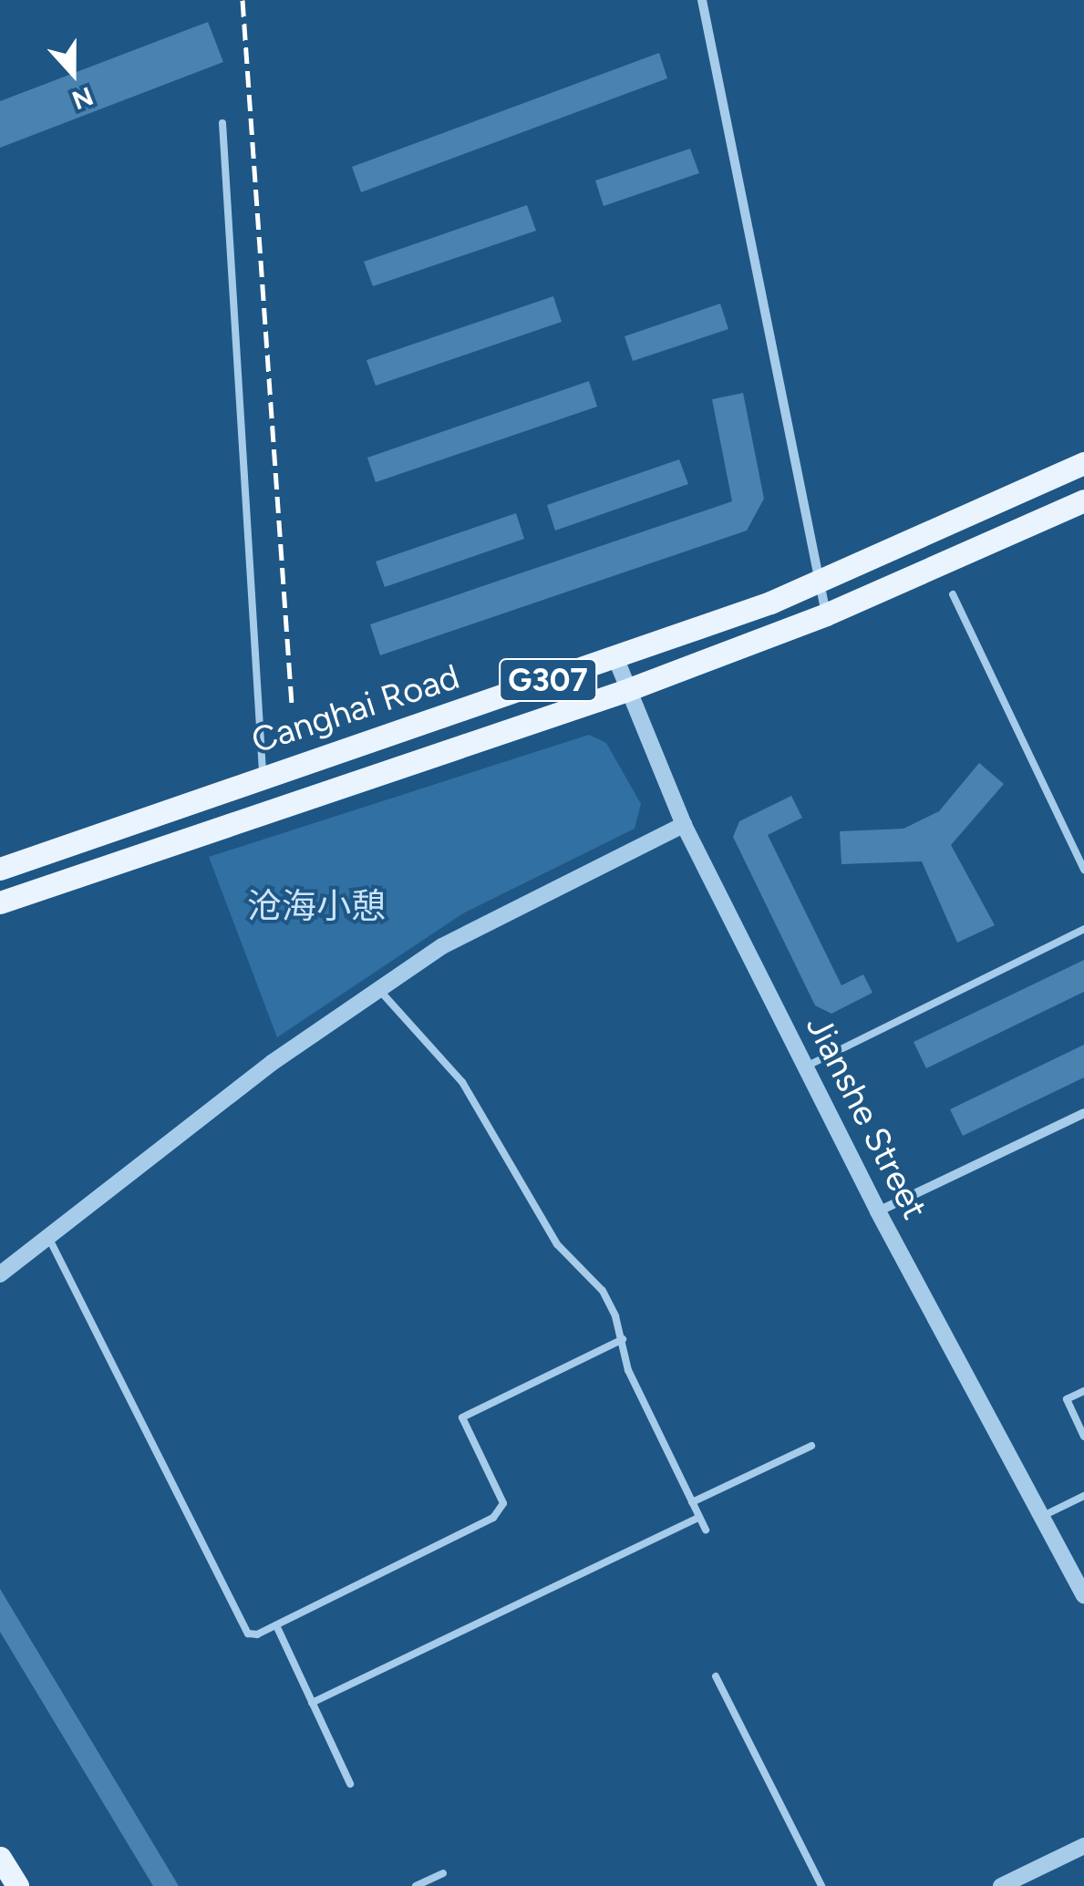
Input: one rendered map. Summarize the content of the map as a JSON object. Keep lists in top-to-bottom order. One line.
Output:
{"streets":{"main road":["G307","Canghai Road"],"street":["Jianshe Street"]},"crossings":[["Canghai Road","Jianshe Street"]],"parks":["沧海小憩"],"north":"bottom"}
